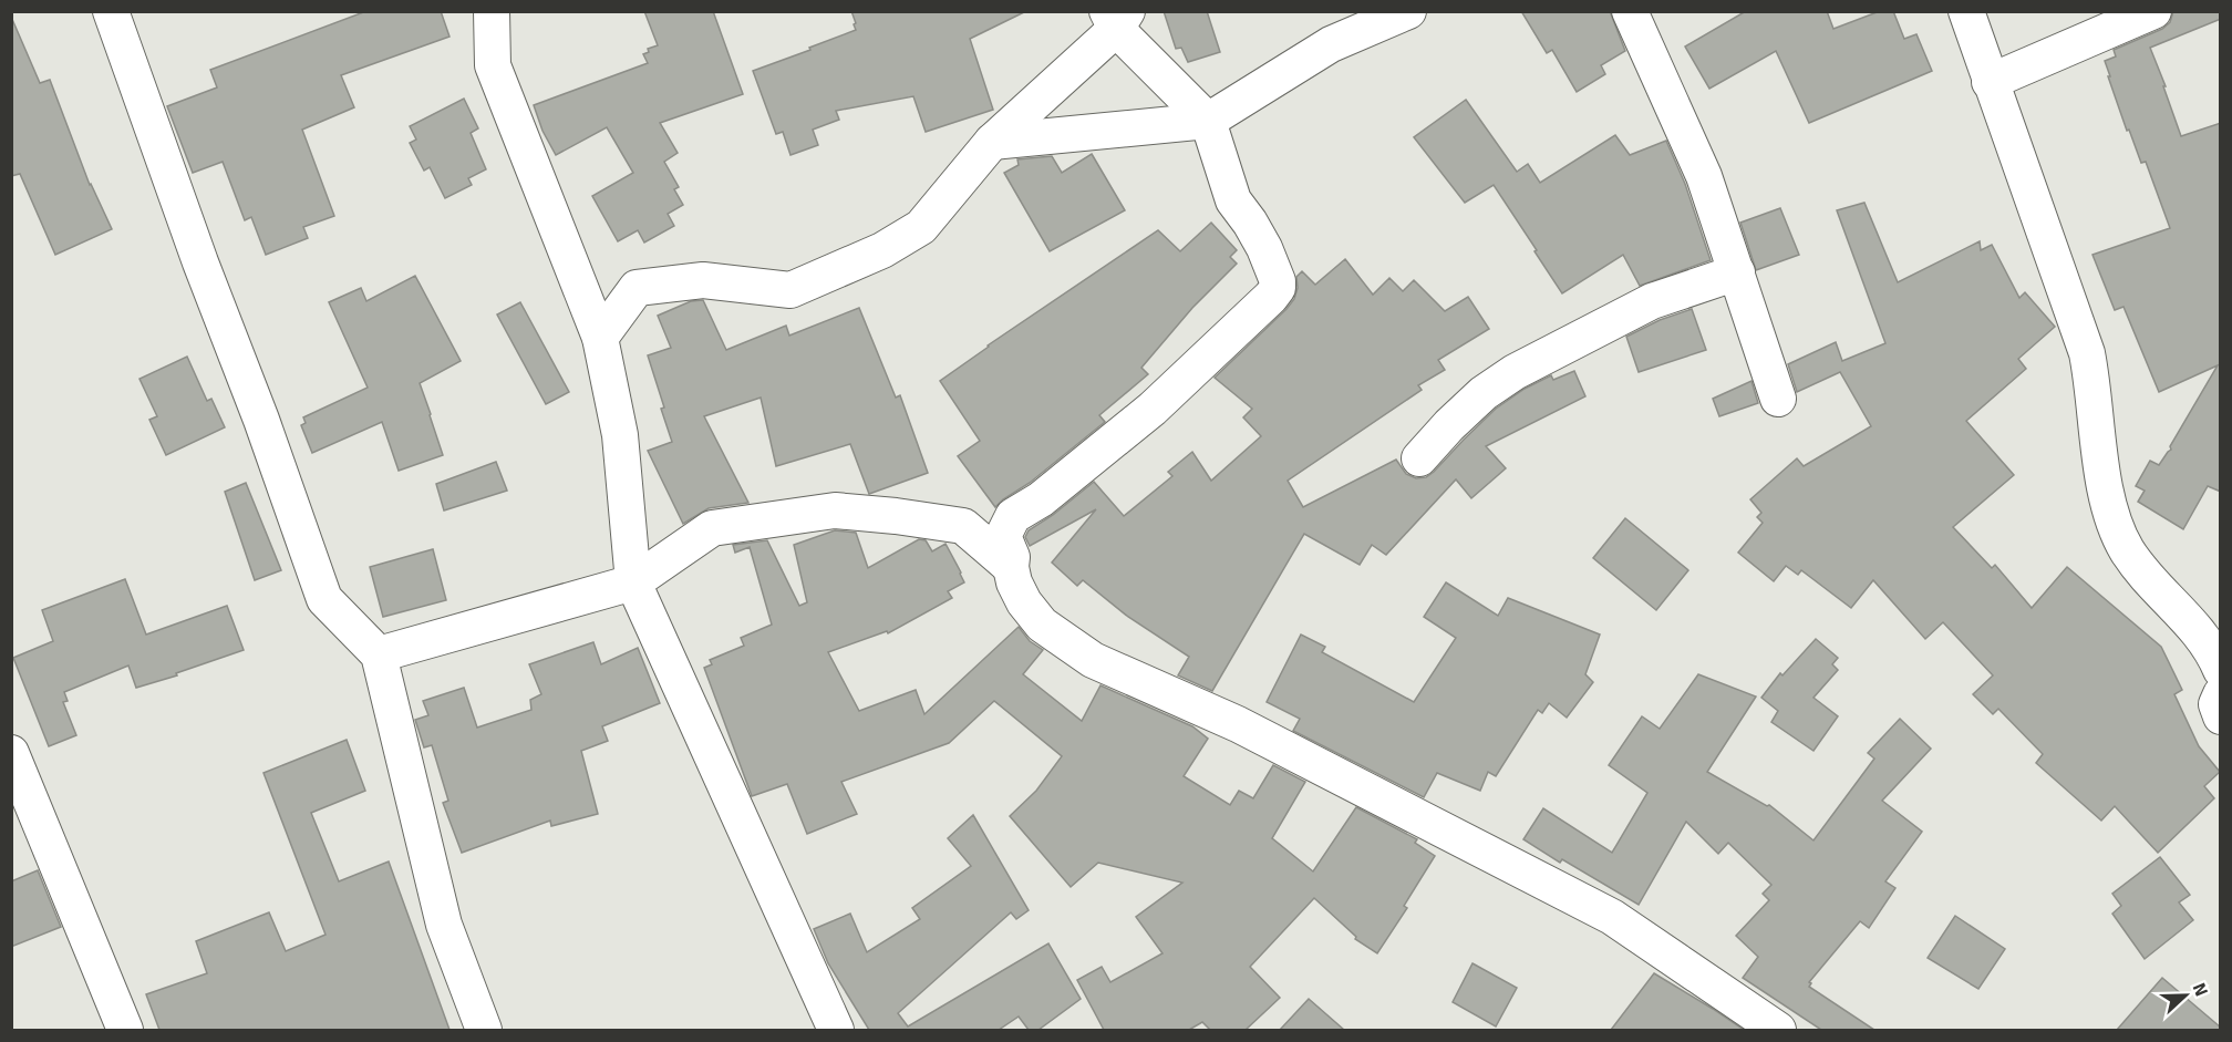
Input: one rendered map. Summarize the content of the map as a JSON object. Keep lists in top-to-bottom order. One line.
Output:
{"north":"right"}
